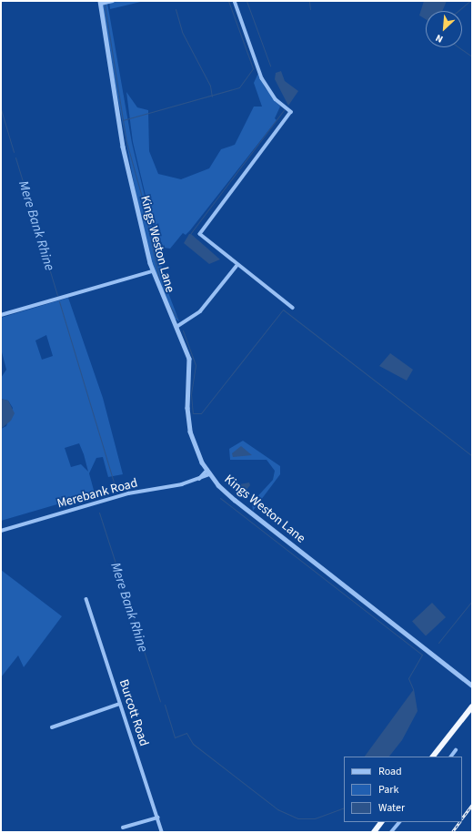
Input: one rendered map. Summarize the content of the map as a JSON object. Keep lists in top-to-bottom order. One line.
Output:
{"streets":{"street":["Kings Weston Lane","Merebank Road","Burcott Road"]},"crossings":[["Kings Weston Lane","Merebank Road"]],"water":["Mere Bank Rhine"],"legend":["Road","Park","Water"],"north":"bottom left"}
